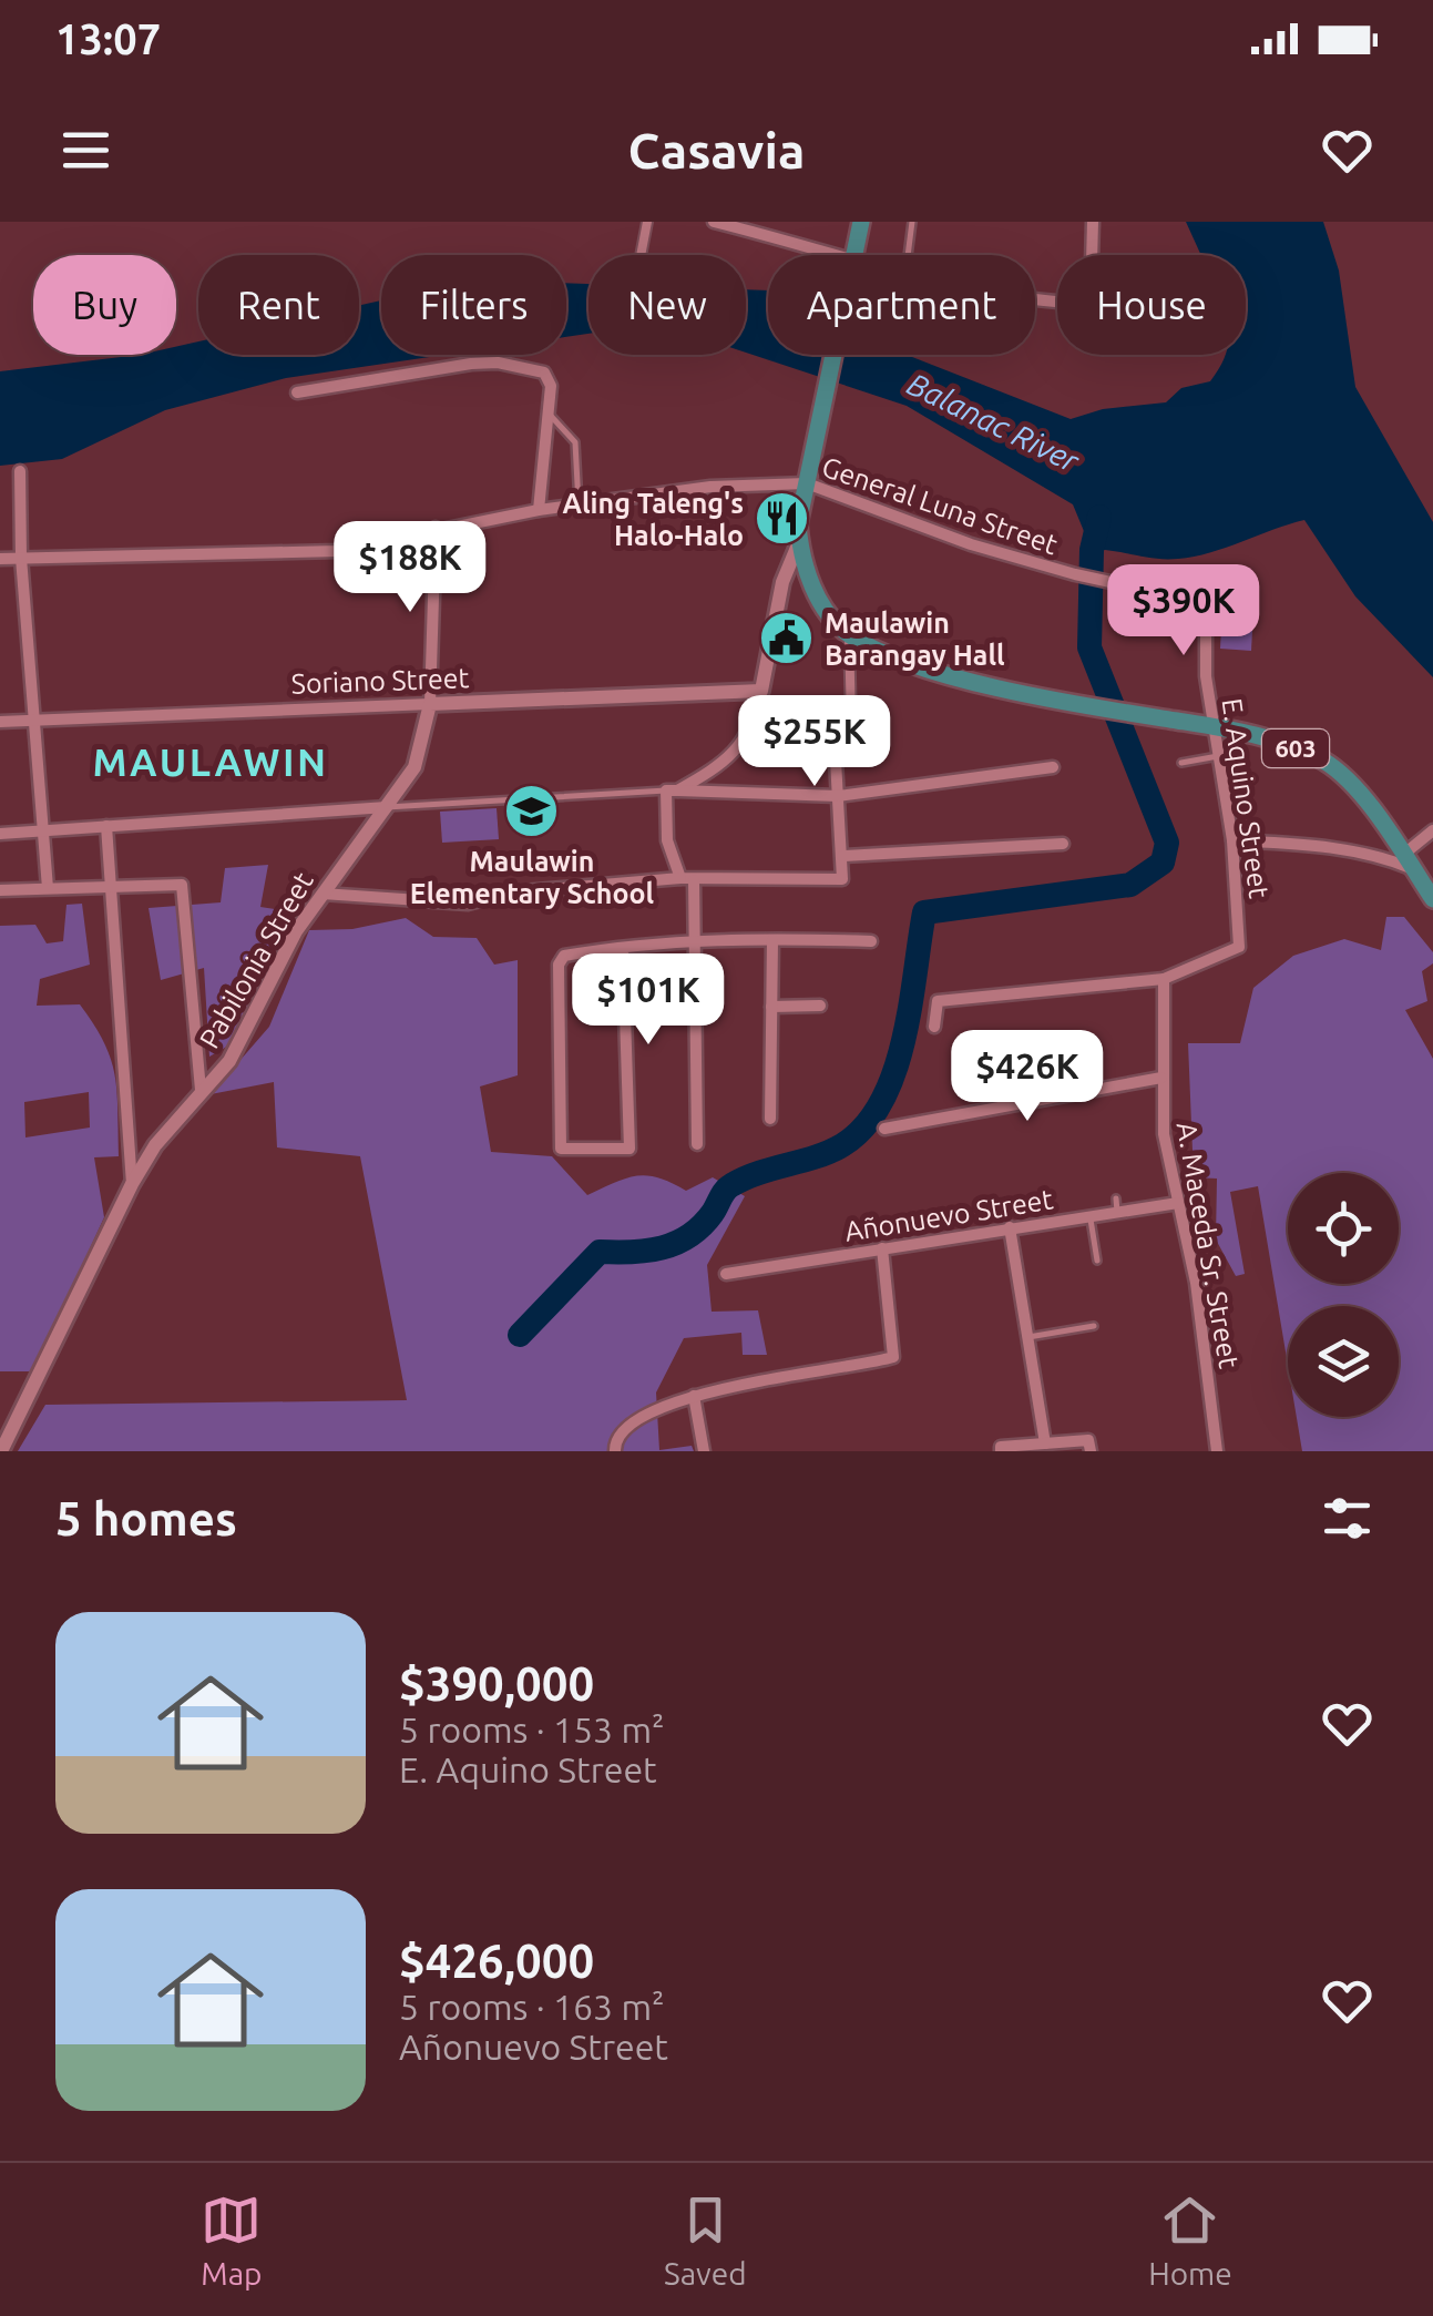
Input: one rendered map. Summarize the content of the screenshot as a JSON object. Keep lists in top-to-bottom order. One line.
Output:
{"streets":{"main road":["603"],"street":["General Luna Street","Soriano Street","E. Aquino Street","Pabilonia Street","Añonuevo Street","A. Maceda Sr. Street"]},"crossings":[["General Luna Street","603"],["General Luna Street","E. Aquino Street"],["General Luna Street","Pabilonia Street"],["Soriano Street","Pabilonia Street"],["603","E. Aquino Street"],["E. Aquino Street","A. Maceda Sr. Street"],["Añonuevo Street","A. Maceda Sr. Street"]],"districts":["MAULAWIN"],"water":["Balanac River"],"places":{"restaurant":["Aling Taleng's Halo-Halo"],"public building":["Maulawin Barangay Hall"],"school or university":["Maulawin Elementary School"]},"page":{"status":"13:07","header":"Casavia","chip":["Buy","Rent","Filters","New","Apartment","House"],"price":["$188K","$390K","$255K","$101K","$426K"],"heading":"5 homes","list":[{"name":"$390,000","note":"5 rooms · 153 m² · E. Aquino Street"},{"name":"$426,000","note":"5 rooms · 163 m² · Añonuevo Street"}],"tabs":["Map","Saved","Home"]}}
